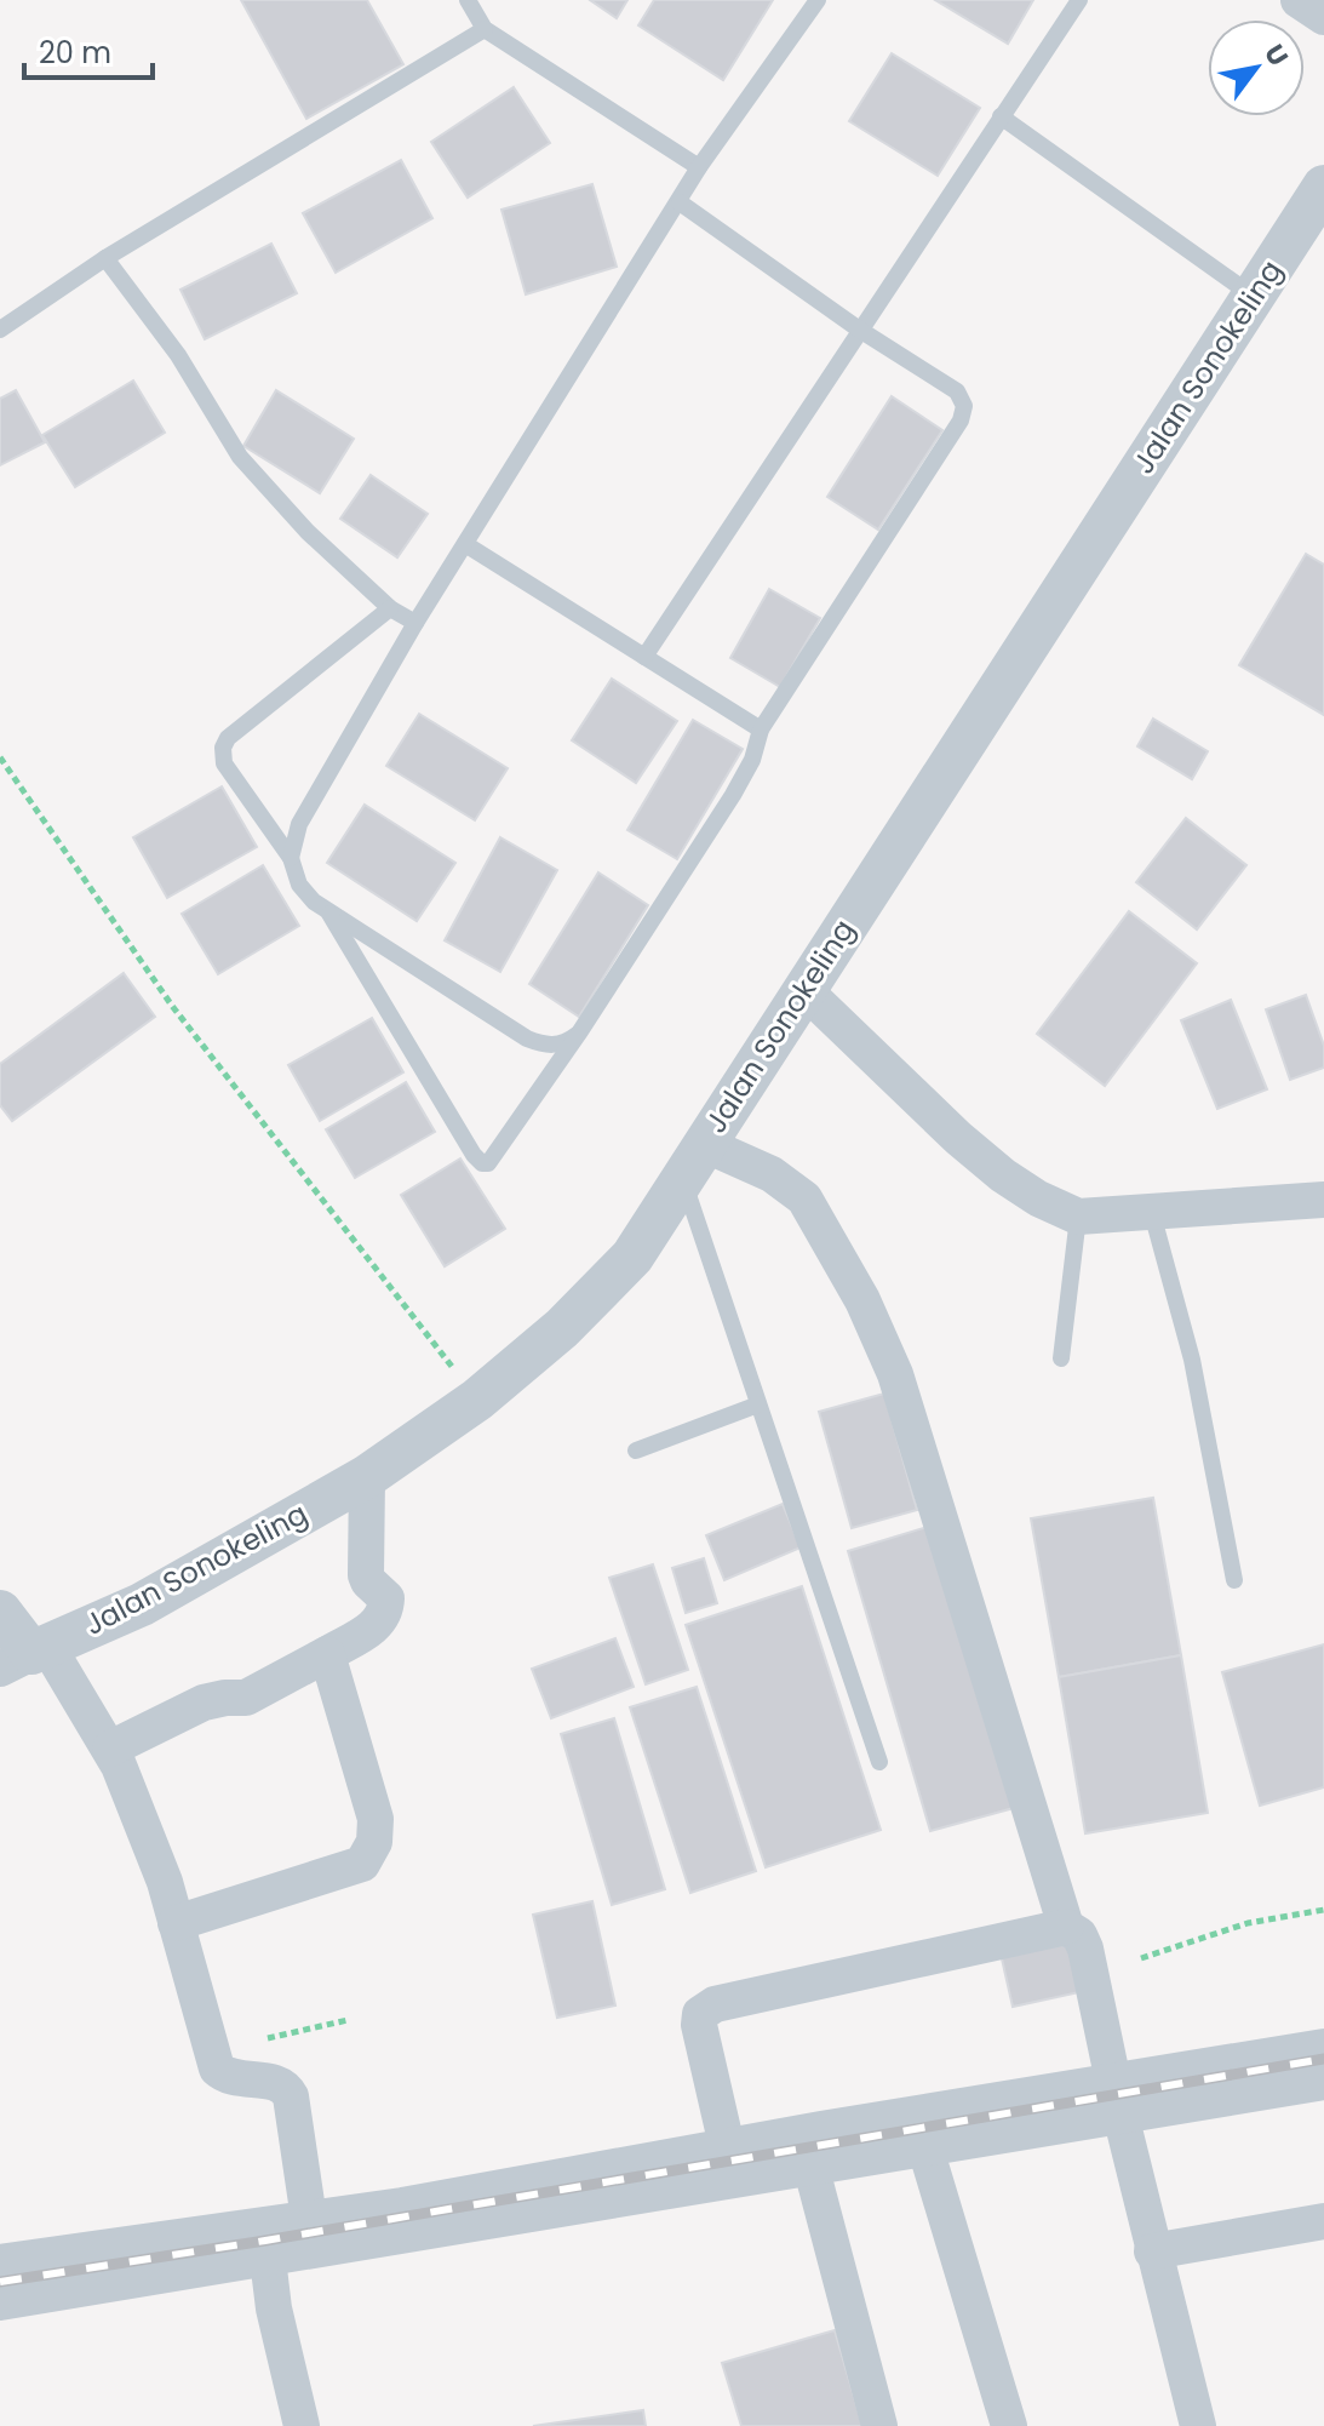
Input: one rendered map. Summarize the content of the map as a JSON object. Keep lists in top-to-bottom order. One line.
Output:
{"streets":{"street":["Jalan Sonokeling"]},"scale_bar":"20 m","north":"top right"}
